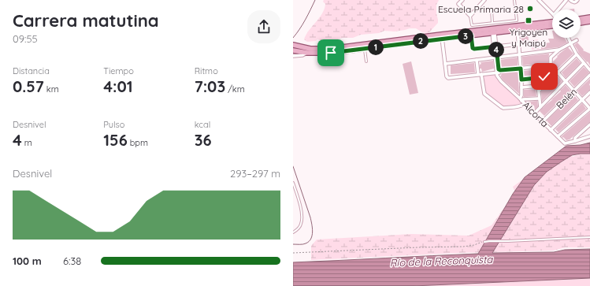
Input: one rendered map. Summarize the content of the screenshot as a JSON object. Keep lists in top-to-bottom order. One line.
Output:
{"streets":{"street":["Belén","Alcorta"]},"crossings":[["Belén","Alcorta"]],"water":["Río de la Reconquista"],"places":{"other":["Escuela Primaria 28"],"transit":["Yrigoyen y Maipú"]},"page":{"heading":["Carrera matutina","09:55"],"pins":["3","2","1","4"],"stats":[["Distancia","0.57 km"],["Tiempo","4:01"],["Ritmo","7:03 /km"],["Desnivel","4 m"],["Pulso","156 bpm"],["kcal","36"]],"chart":["Desnivel","293–297 m"],"list":[{"name":"100 m","note":"6:38"}]}}
